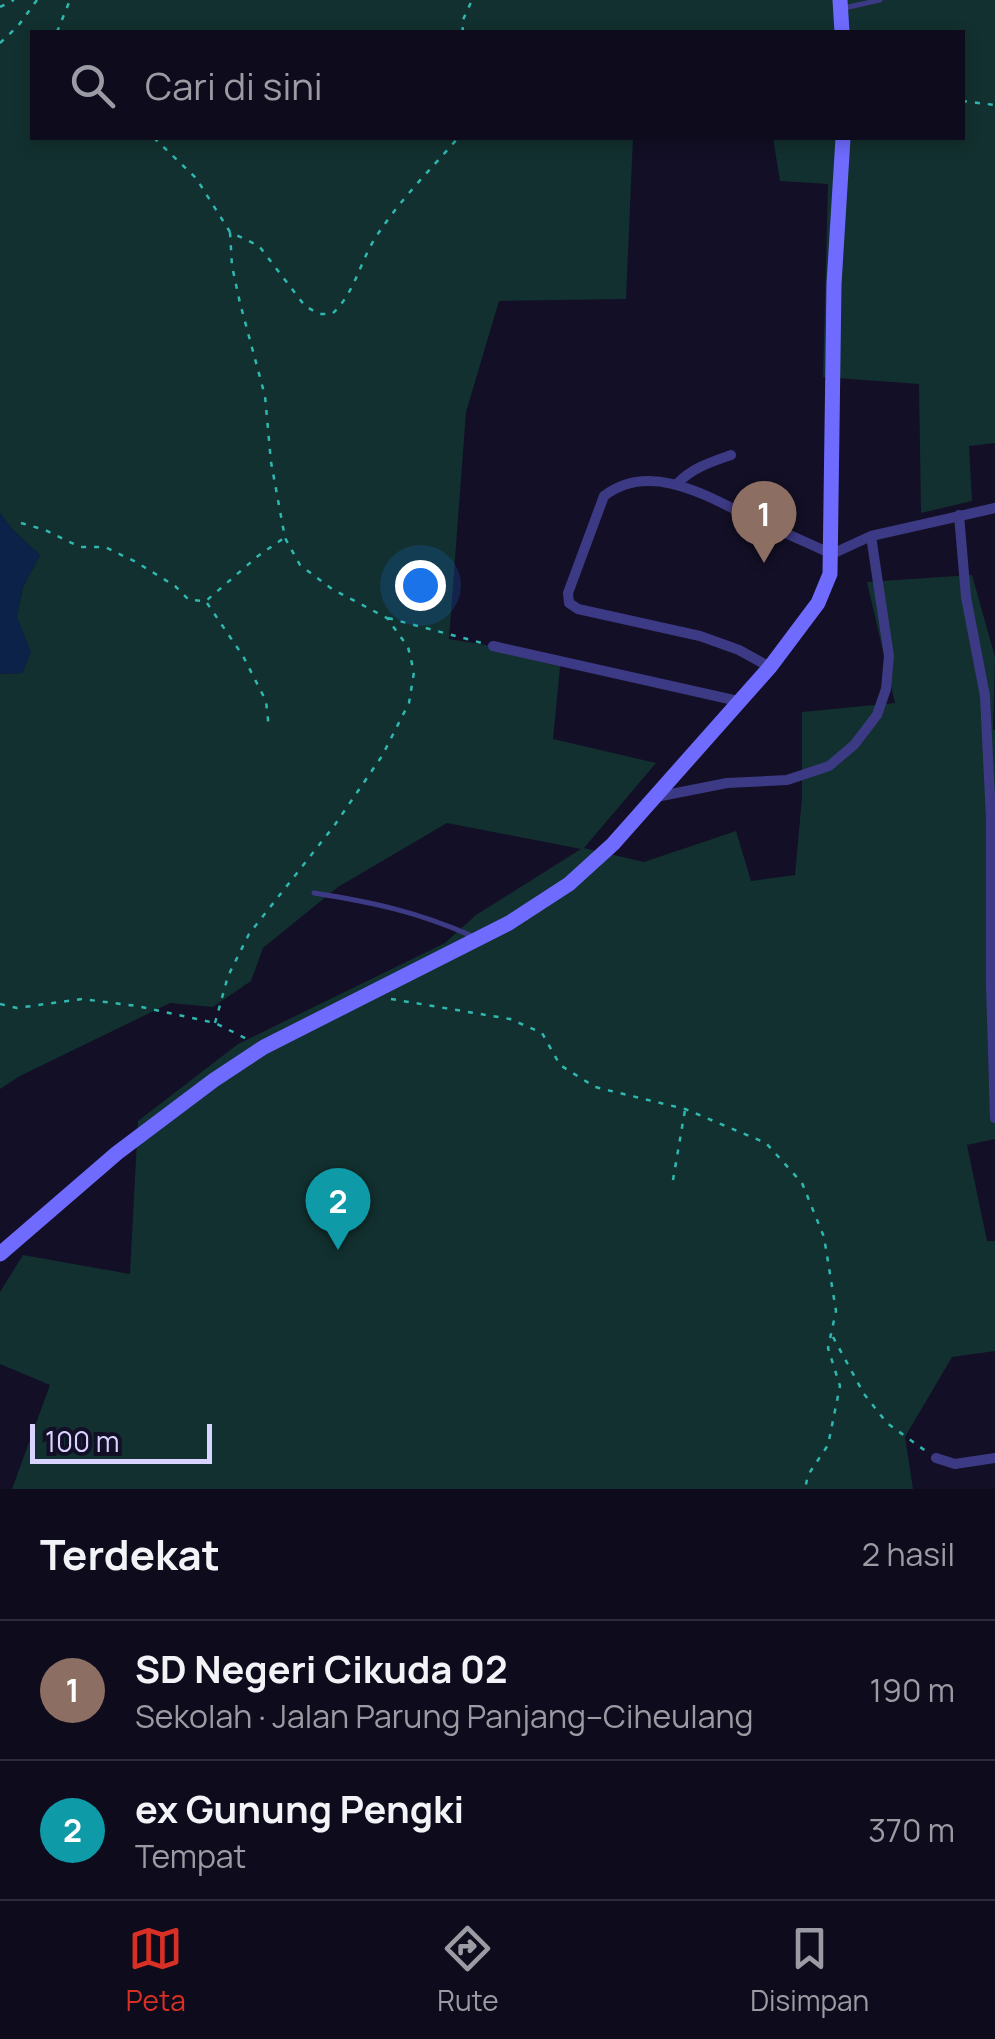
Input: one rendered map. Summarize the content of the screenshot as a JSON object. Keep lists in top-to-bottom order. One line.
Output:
{"scale_bar":"100 m","page":{"search":"Cari di sini","pins":["1","2"],"scale":"100 m","heading":["Terdekat","2 hasil"],"list":[{"mark":"1","name":"SD Negeri Cikuda 02","note":"Sekolah · Jalan Parung Panjang–Ciheulang","value":"190 m"},{"mark":"2","name":"ex Gunung Pengki","note":"Tempat","value":"370 m"}],"nav":["Peta","Rute","Disimpan"]}}
